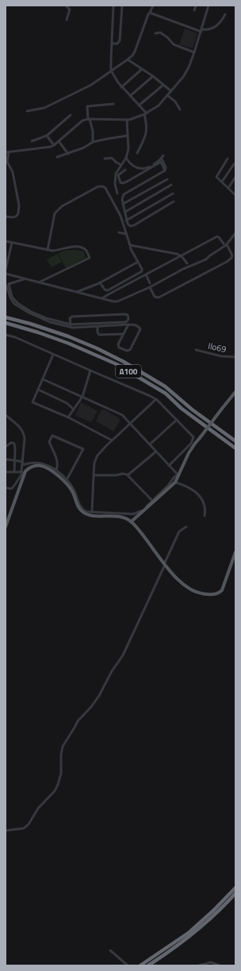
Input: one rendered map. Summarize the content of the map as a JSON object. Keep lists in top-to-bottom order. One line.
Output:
{"streets":{"highway":["A100"],"street":["Ilo69"]}}
